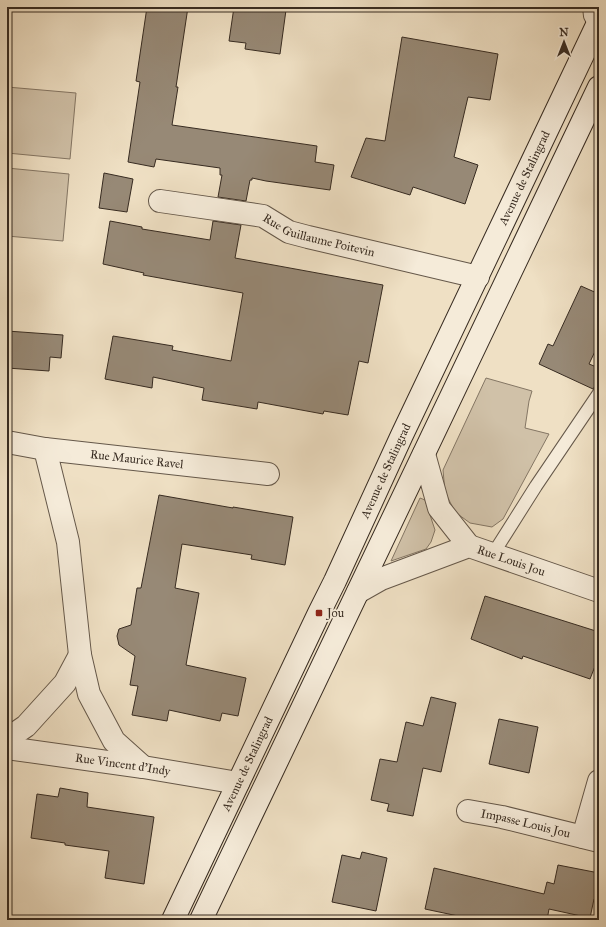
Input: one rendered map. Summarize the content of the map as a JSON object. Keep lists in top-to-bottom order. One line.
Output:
{"streets":{"main road":["Avenue de Stalingrad","Rue Guillaume Poitevin","Rue Maurice Ravel","Rue Louis Jou","Rue Vincent d'Indy","Impasse Louis Jou"]},"crossings":[["Avenue de Stalingrad","Rue Guillaume Poitevin"],["Avenue de Stalingrad","Rue Vincent d'Indy"]],"places":{"transit":["Jou"]},"north":"top"}
